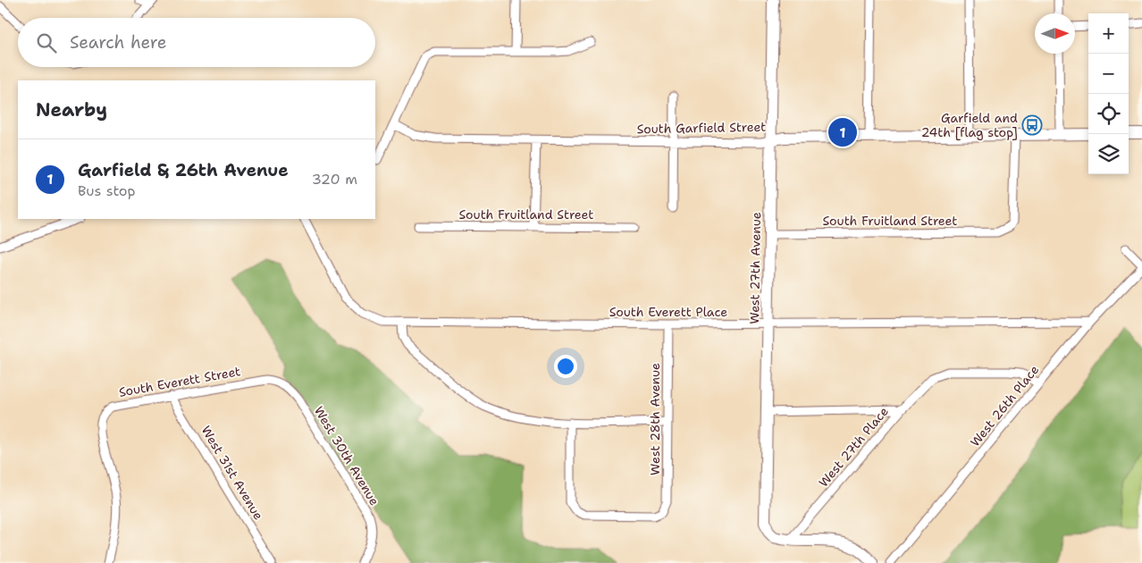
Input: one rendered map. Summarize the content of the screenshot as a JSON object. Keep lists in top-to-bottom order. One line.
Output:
{"streets":{"main road":["South Garfield Street","West 27th Avenue"],"street":["South Fruitland Street","South Everett Place","South Everett Street","West 26th Place","West 28th Avenue","West 27th Place","West 30th Avenue","West 31st Avenue"]},"crossings":[["South Garfield Street","South Fruitland Street"],["South Garfield Street","West 27th Avenue"],["South Fruitland Street","West 27th Avenue"],["West 27th Avenue","South Everett Place"],["West 27th Avenue","West 27th Place"],["South Everett Place","West 26th Place"],["South Everett Place","West 28th Avenue"],["South Everett Street","West 30th Avenue"],["South Everett Street","West 31st Avenue"],["West 26th Place","West 27th Place"]],"places":{"bus stop":["Garfield and 24th [flag stop]"]},"north":"right","page":{"map_buttons":["+","−"],"search":"Search here","heading":"Nearby","pins":"1","list":[{"mark":"1","name":"Garfield & 26th Avenue","note":"Bus stop","value":"320 m"}]}}
